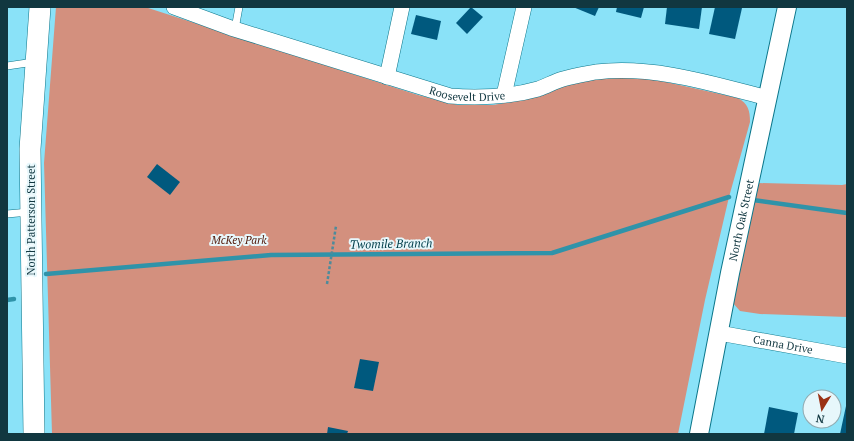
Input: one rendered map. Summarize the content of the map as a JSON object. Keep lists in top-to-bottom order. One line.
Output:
{"streets":{"main road":["North Patterson Street"],"street":["Roosevelt Drive","North Oak Street","Canna Drive"]},"crossings":[["Roosevelt Drive","North Oak Street"],["North Oak Street","Canna Drive"]],"water":["Twomile Branch"],"parks":["McKey Park"],"north":"bottom"}
